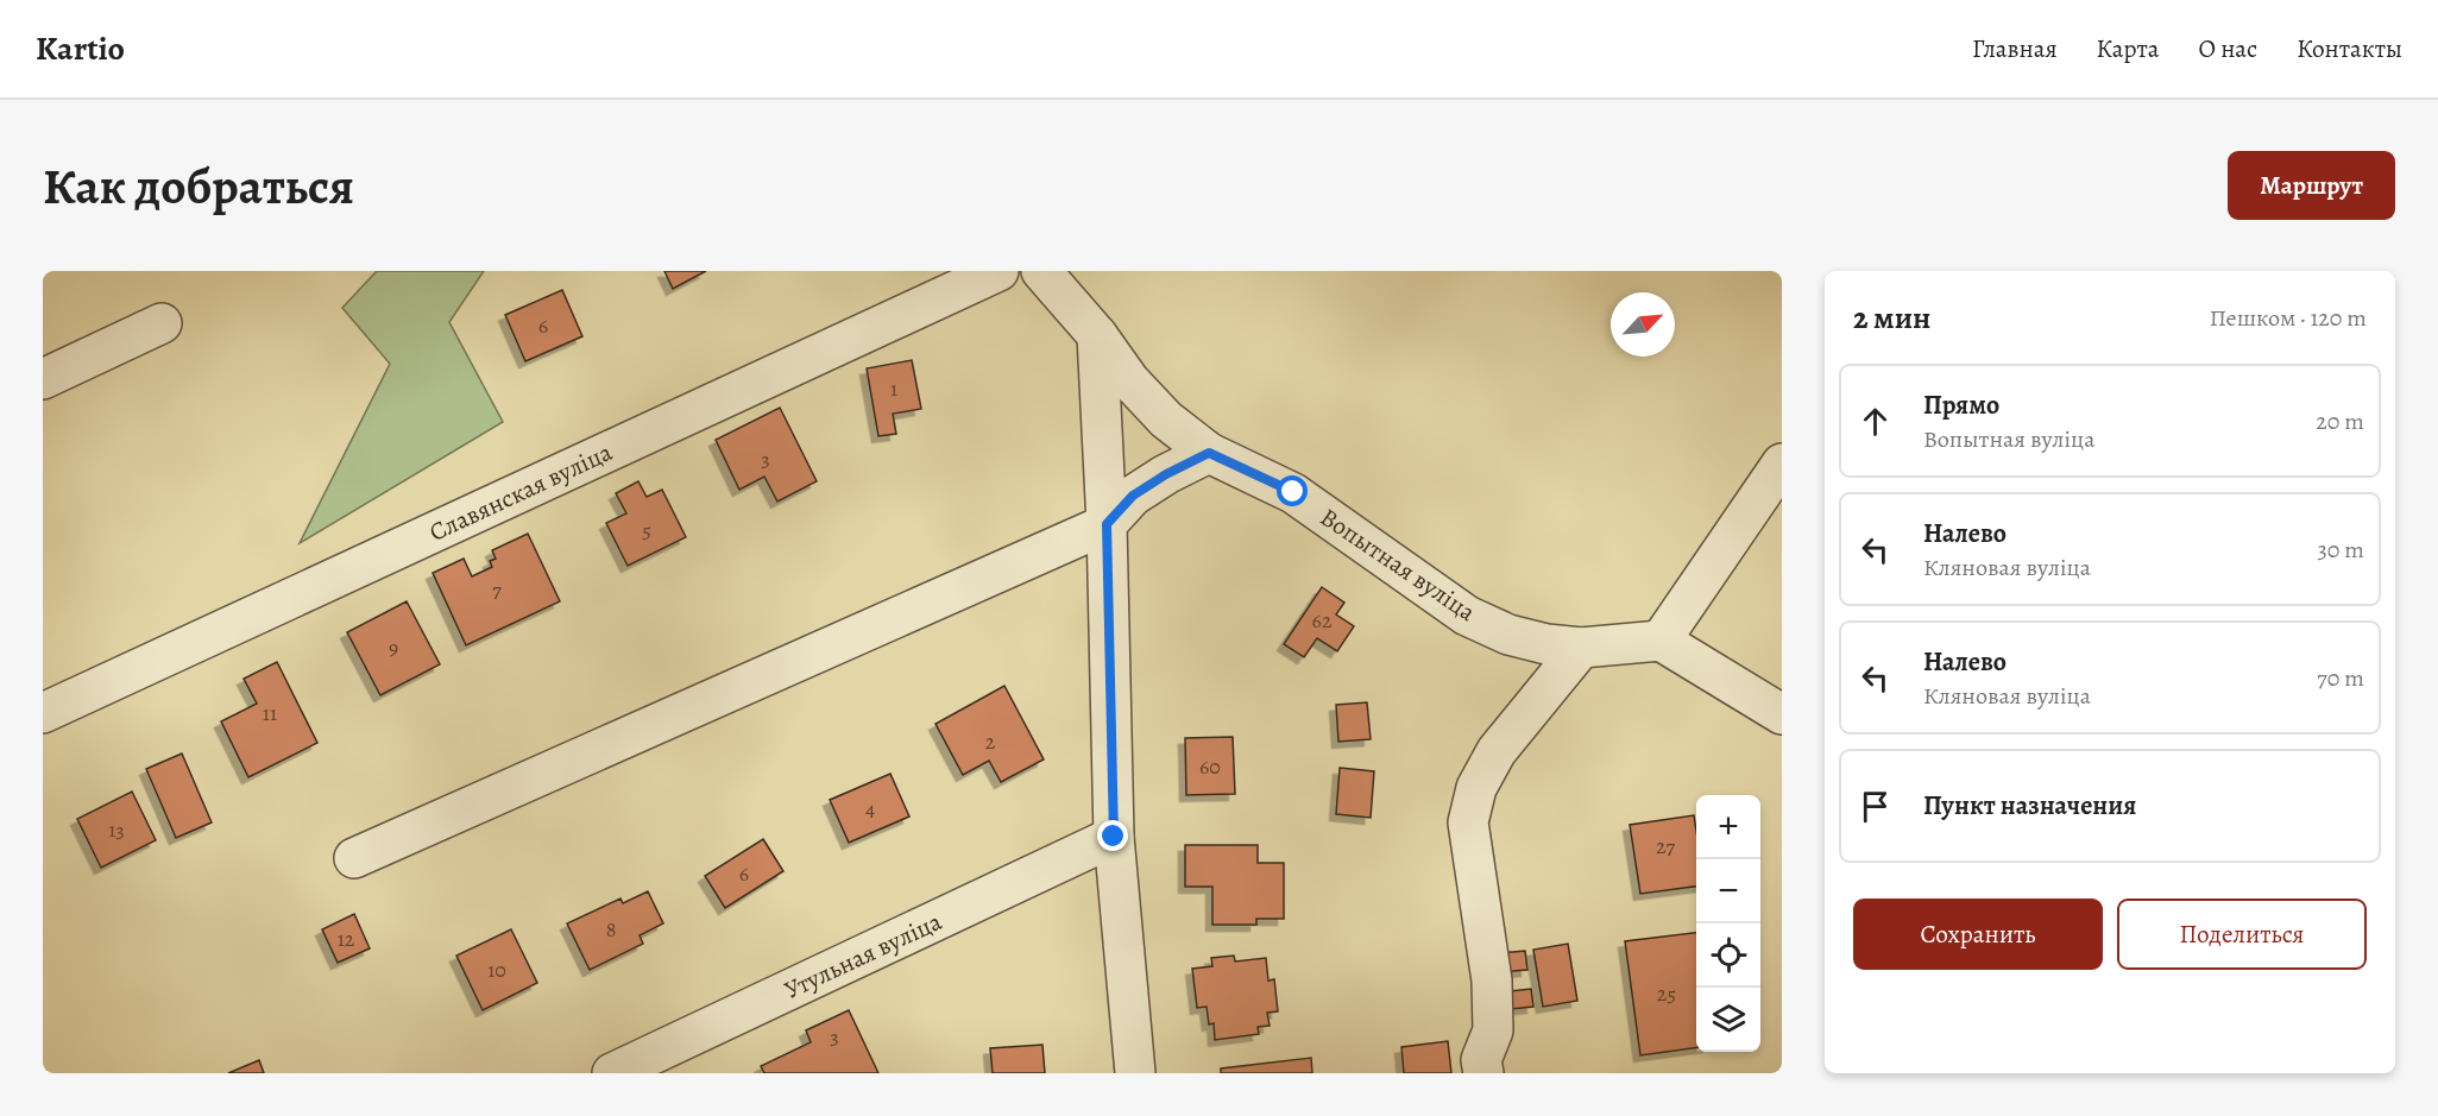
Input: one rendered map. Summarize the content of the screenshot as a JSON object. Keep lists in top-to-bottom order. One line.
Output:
{"streets":{"street":["Славянская вуліца","Вопытная вуліца","Утульная вуліца"]},"house_numbers":["6","1","3","5","7","62","9","11","2","60","4","13","27","6","8","12","10","25","3"],"north":"top right","page":{"header":"Kartio","nav":["Главная","Карта","О нас","Контакты"],"buttons":["Маршрут",["Сохранить","Поделиться"]],"title":"Как добраться","heading":["2 мин","Пешком · 120 m"],"list":[["Прямо","Вопытная вуліца","20 m"],["Налево","Кляновая вуліца","30 m"],["Налево","Кляновая вуліца","70 m"],"Пункт назначения"],"map_buttons":["+","−"]}}
